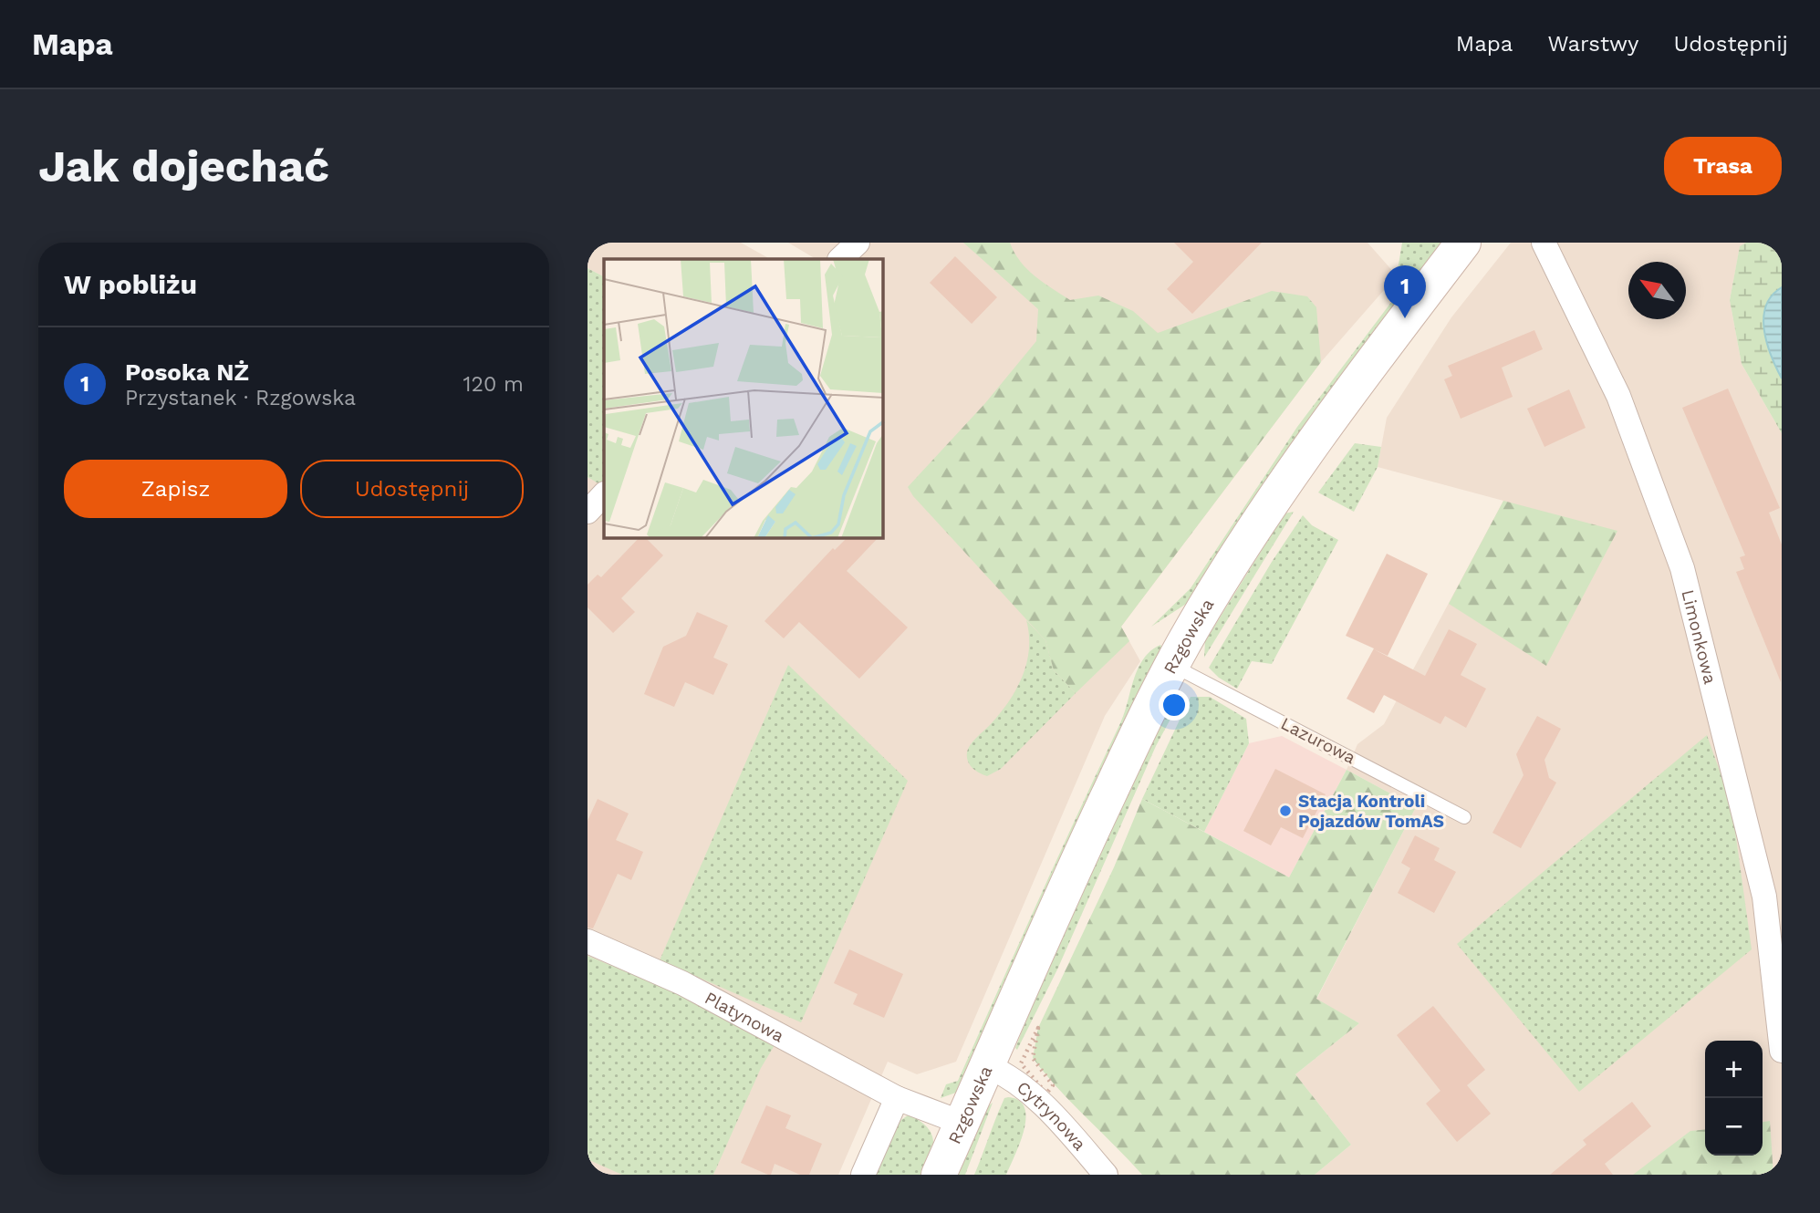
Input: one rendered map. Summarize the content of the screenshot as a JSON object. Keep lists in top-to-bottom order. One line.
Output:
{"streets":{"street":["Rzgowska","Limonkowa","Platynowa","Cytrynowa"],"lane":["Lazurowa"]},"crossings":[["Rzgowska","Lazurowa"],["Rzgowska","Platynowa"],["Rzgowska","Cytrynowa"]],"places":["Stacja Kontroli Pojazdów TomAS"],"north":"top left","page":{"header":"Mapa","nav":["Mapa","Warstwy","Udostępnij"],"buttons":["Trasa",["Zapisz","Udostępnij"]],"title":"Jak dojechać","heading":"W pobliżu","pins":"1","list":[{"mark":"1","name":"Posoka NŻ","note":"Przystanek · Rzgowska","value":"120 m"}],"map_buttons":["+","−"]}}
